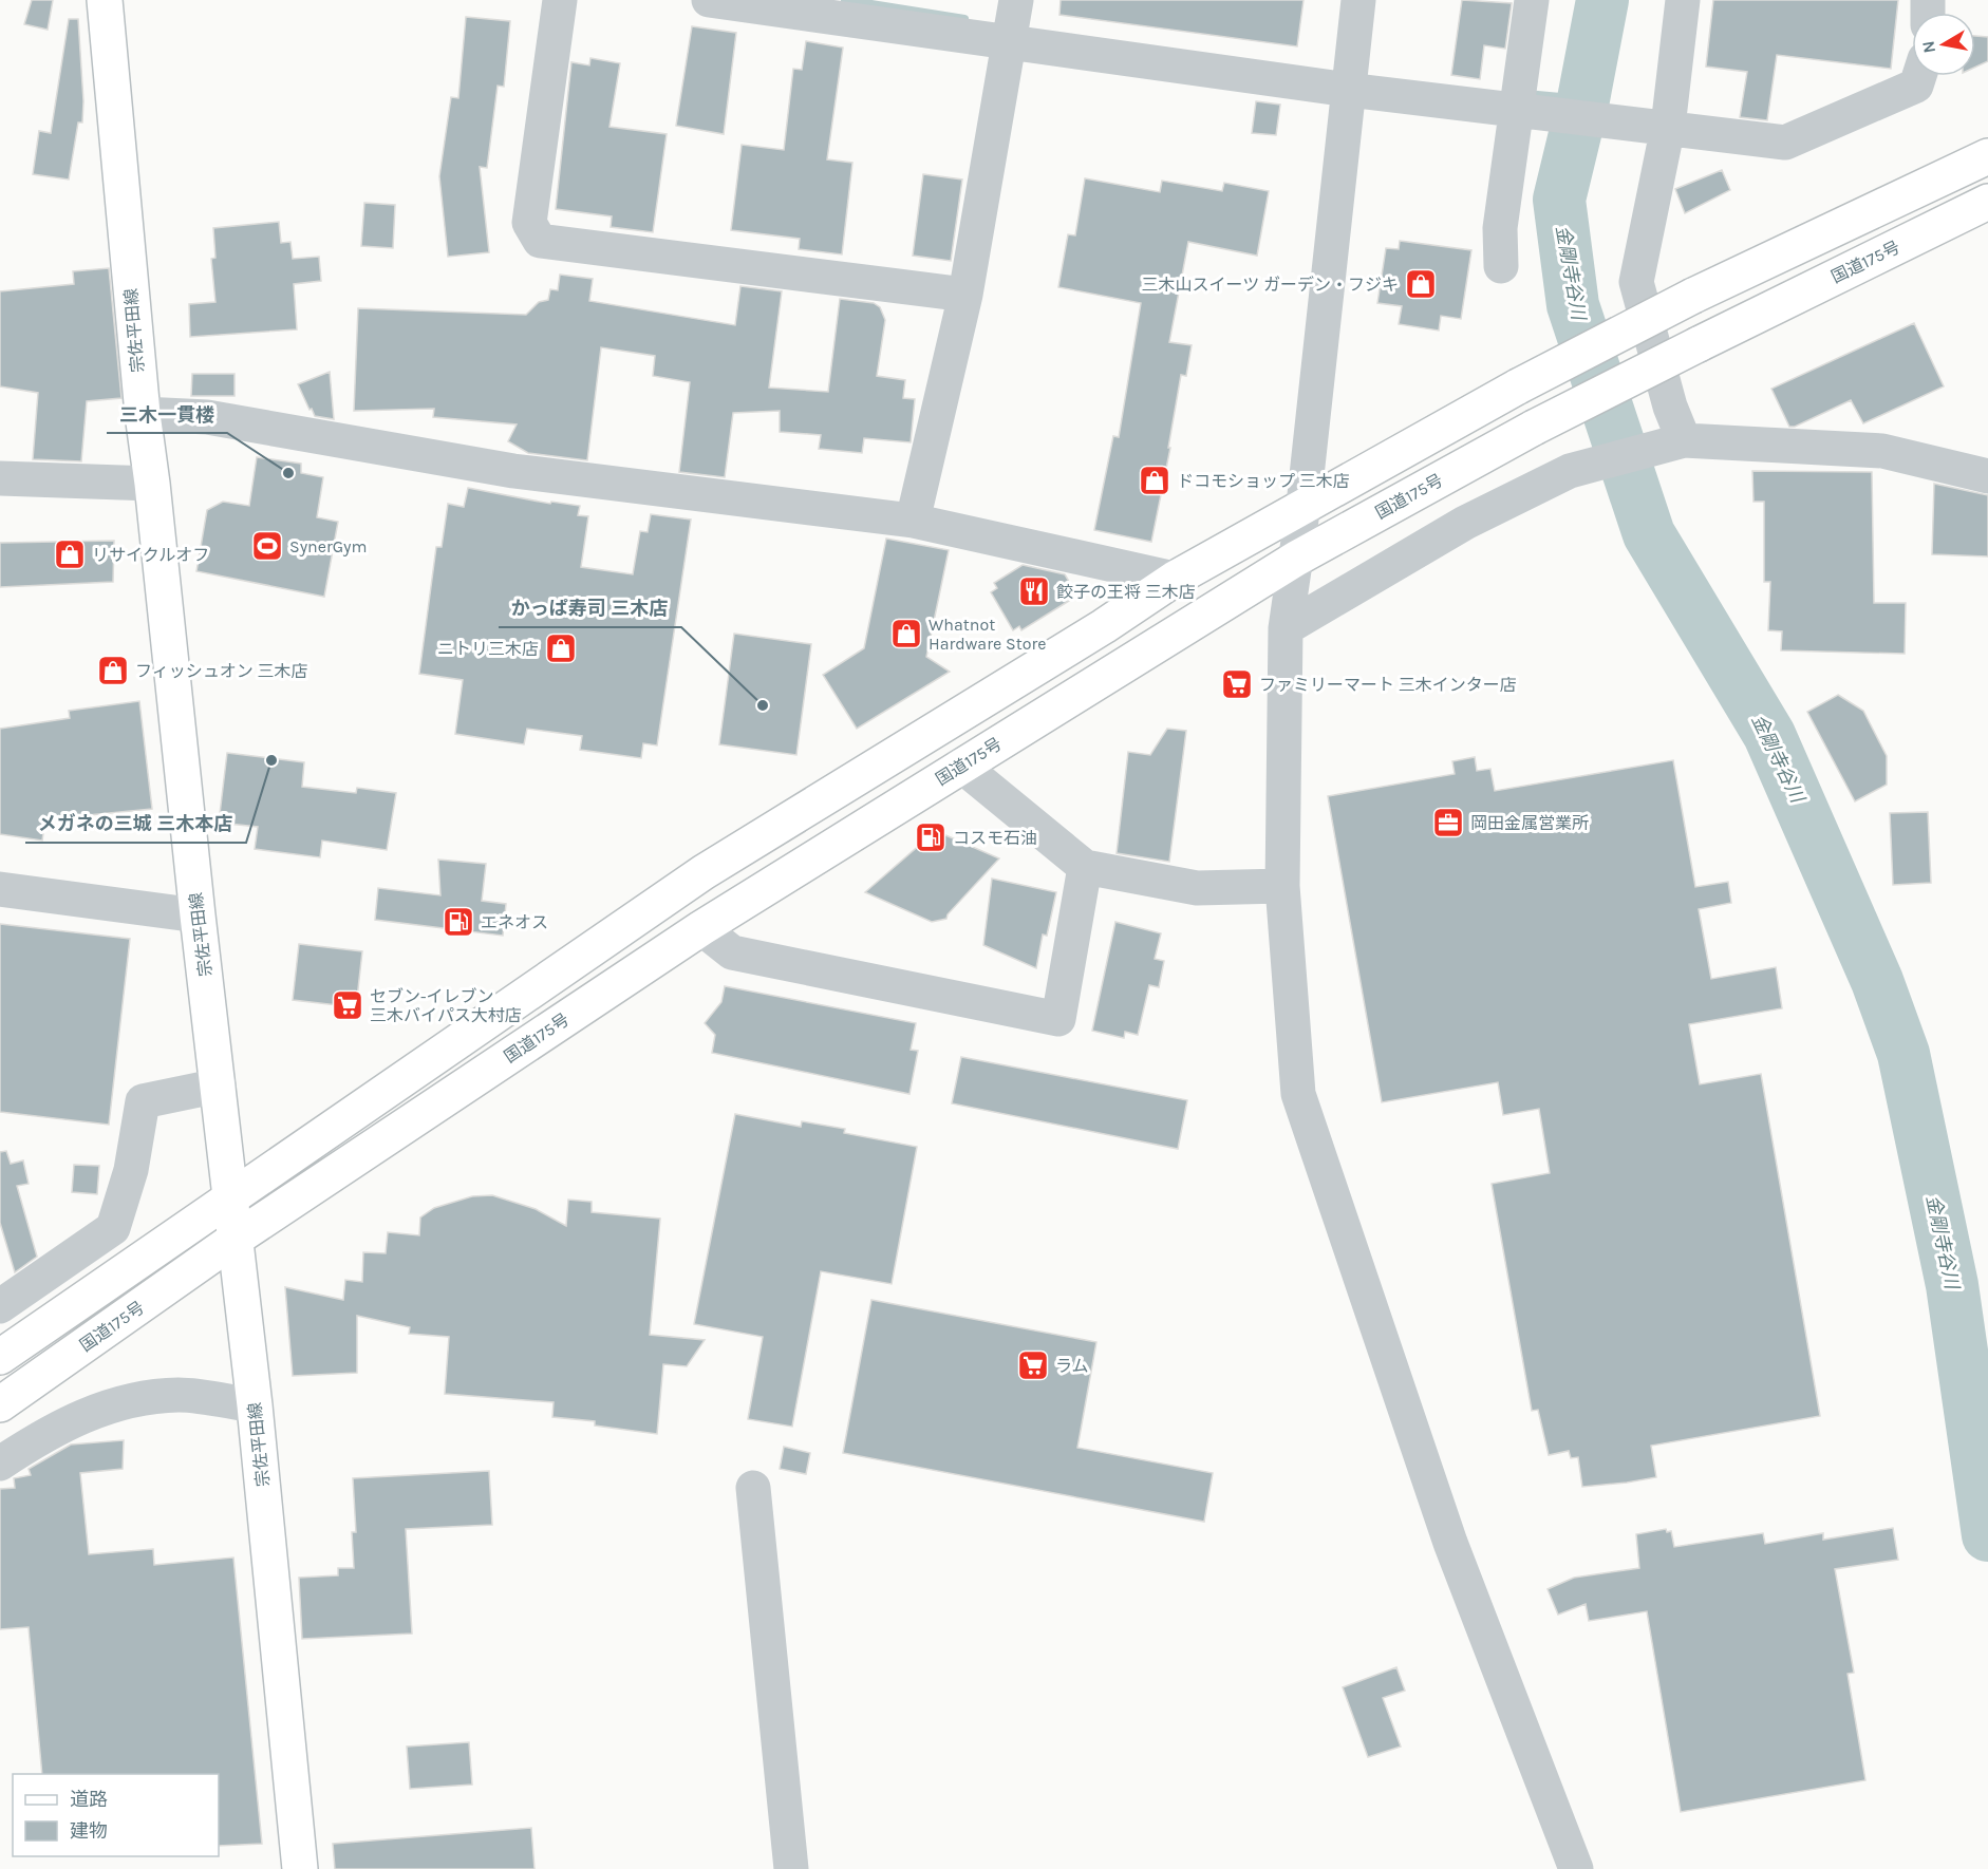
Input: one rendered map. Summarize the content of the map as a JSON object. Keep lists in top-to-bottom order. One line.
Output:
{"streets":{"main road":["国道175号","宗佐平田線"]},"crossings":[["国道175号","宗佐平田線"]],"water":["金剛寺谷川"],"places":{"shop":["三木山スイーツ ガーデン・フジキ","ドコモショップ 三木店","リサイクルオフ","Whatnot Hardware Store","ニトリ三木店","フィッシュオン 三木店"],"other":["三木一貫楼","かっぱ寿司 三木店","メガネの三城 三木本店"],"sports":["SynerGym"],"restaurant":["餃子の王将 三木店"],"supermarket":["ファミリーマート 三木インター店","セブン-イレブン 三木バイパス大村店","ラム"],"office":["岡田金属営業所"],"fuel station":["コスモ石油","エネオス"]},"legend":["道路","建物"],"north":"left"}
